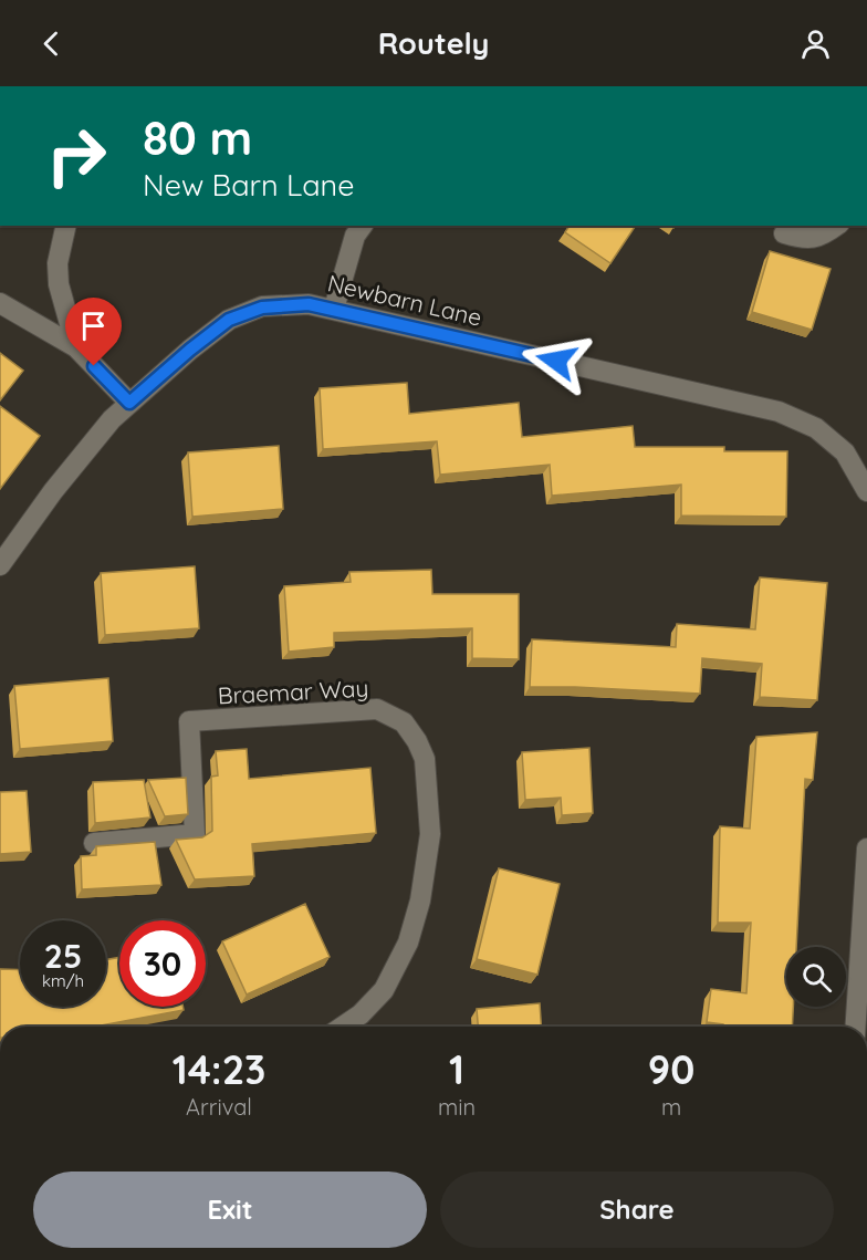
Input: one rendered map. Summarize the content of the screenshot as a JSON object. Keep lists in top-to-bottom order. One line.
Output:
{"streets":{"street":["Newbarn Lane","Braemar Way"]},"page":{"header":"Routely","turn":["80 m","New Barn Lane"],"speed":"25 km/h","limit":"30","eta":["14:23","Arrival","1","min","90","m"],"buttons":["Exit","Share"]}}
